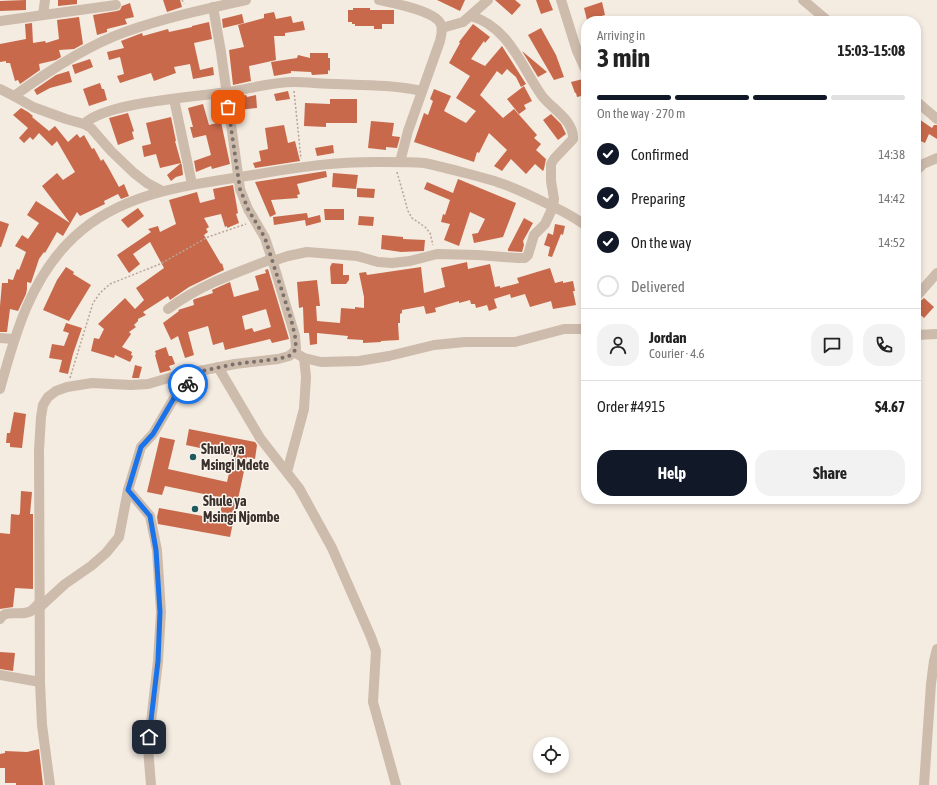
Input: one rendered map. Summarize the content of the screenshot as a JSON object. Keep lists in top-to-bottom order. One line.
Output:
{"places":["Shule ya Msingi Mdete","Shule ya Msingi Njombe"],"page":{"heading":["3 min","Arriving in","15:03–15:08"],"panel":["Jordan","Courier · 4.6","Order #4915","$4.67"],"bar":"On the way · 270 m","list":[["Confirmed","14:38"],["Preparing","14:42"],["On the way","14:52"],"Delivered"],"buttons":["Help","Share"]}}
